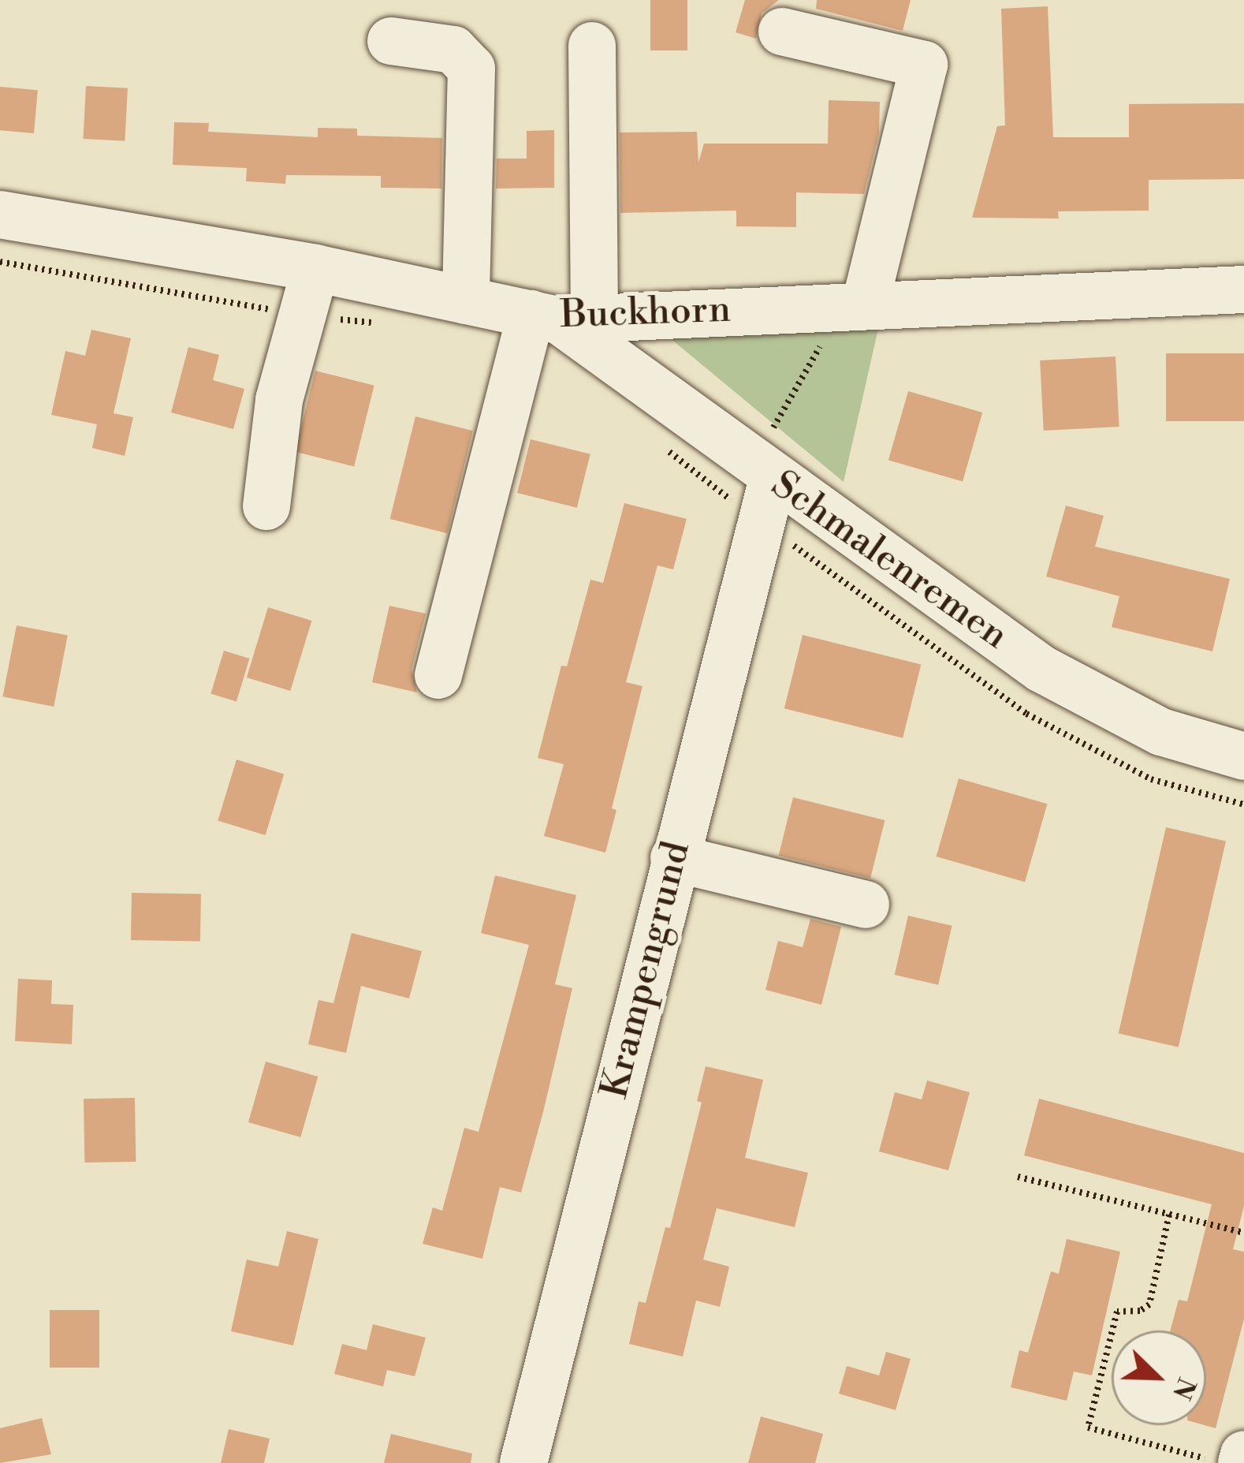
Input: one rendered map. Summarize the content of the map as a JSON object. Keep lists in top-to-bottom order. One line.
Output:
{"streets":{"street":["Buckhorn","Schmalenremen","Krampengrund"]},"crossings":[["Buckhorn","Schmalenremen"],["Schmalenremen","Krampengrund"]],"north":"bottom right"}
